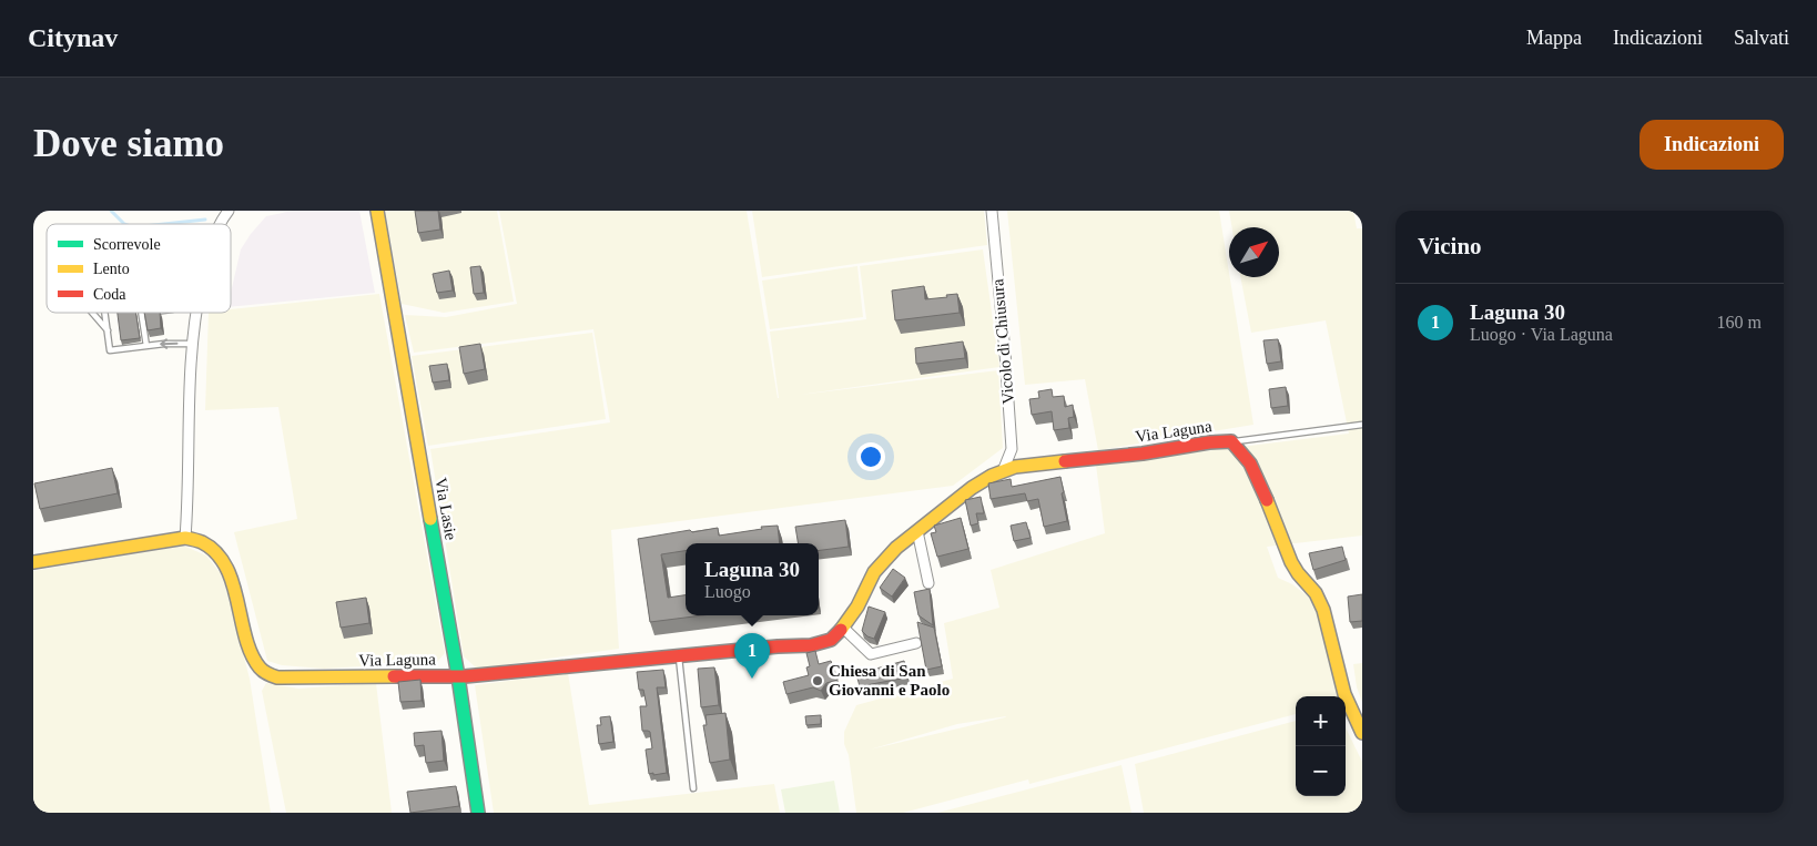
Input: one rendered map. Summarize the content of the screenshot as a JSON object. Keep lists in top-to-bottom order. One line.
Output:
{"streets":{"street":["Vicolo di Chiusura","Via Laguna","Via Lasie"]},"crossings":[["Vicolo di Chiusura","Via Laguna"],["Via Laguna","Via Lasie"]],"places":["Chiesa di San Giovanni e Paolo"],"legend":["Scorrevole","Lento","Coda"],"north":"top right","page":{"header":"Citynav","nav":["Mappa","Indicazioni","Salvati"],"buttons":"Indicazioni","title":"Dove siamo","heading":"Vicino","list":[{"mark":"1","name":"Laguna 30","note":"Luogo · Via Laguna","value":"160 m"}],"popup":["Laguna 30","Luogo"],"pins":"1","map_buttons":["+","−"]}}
